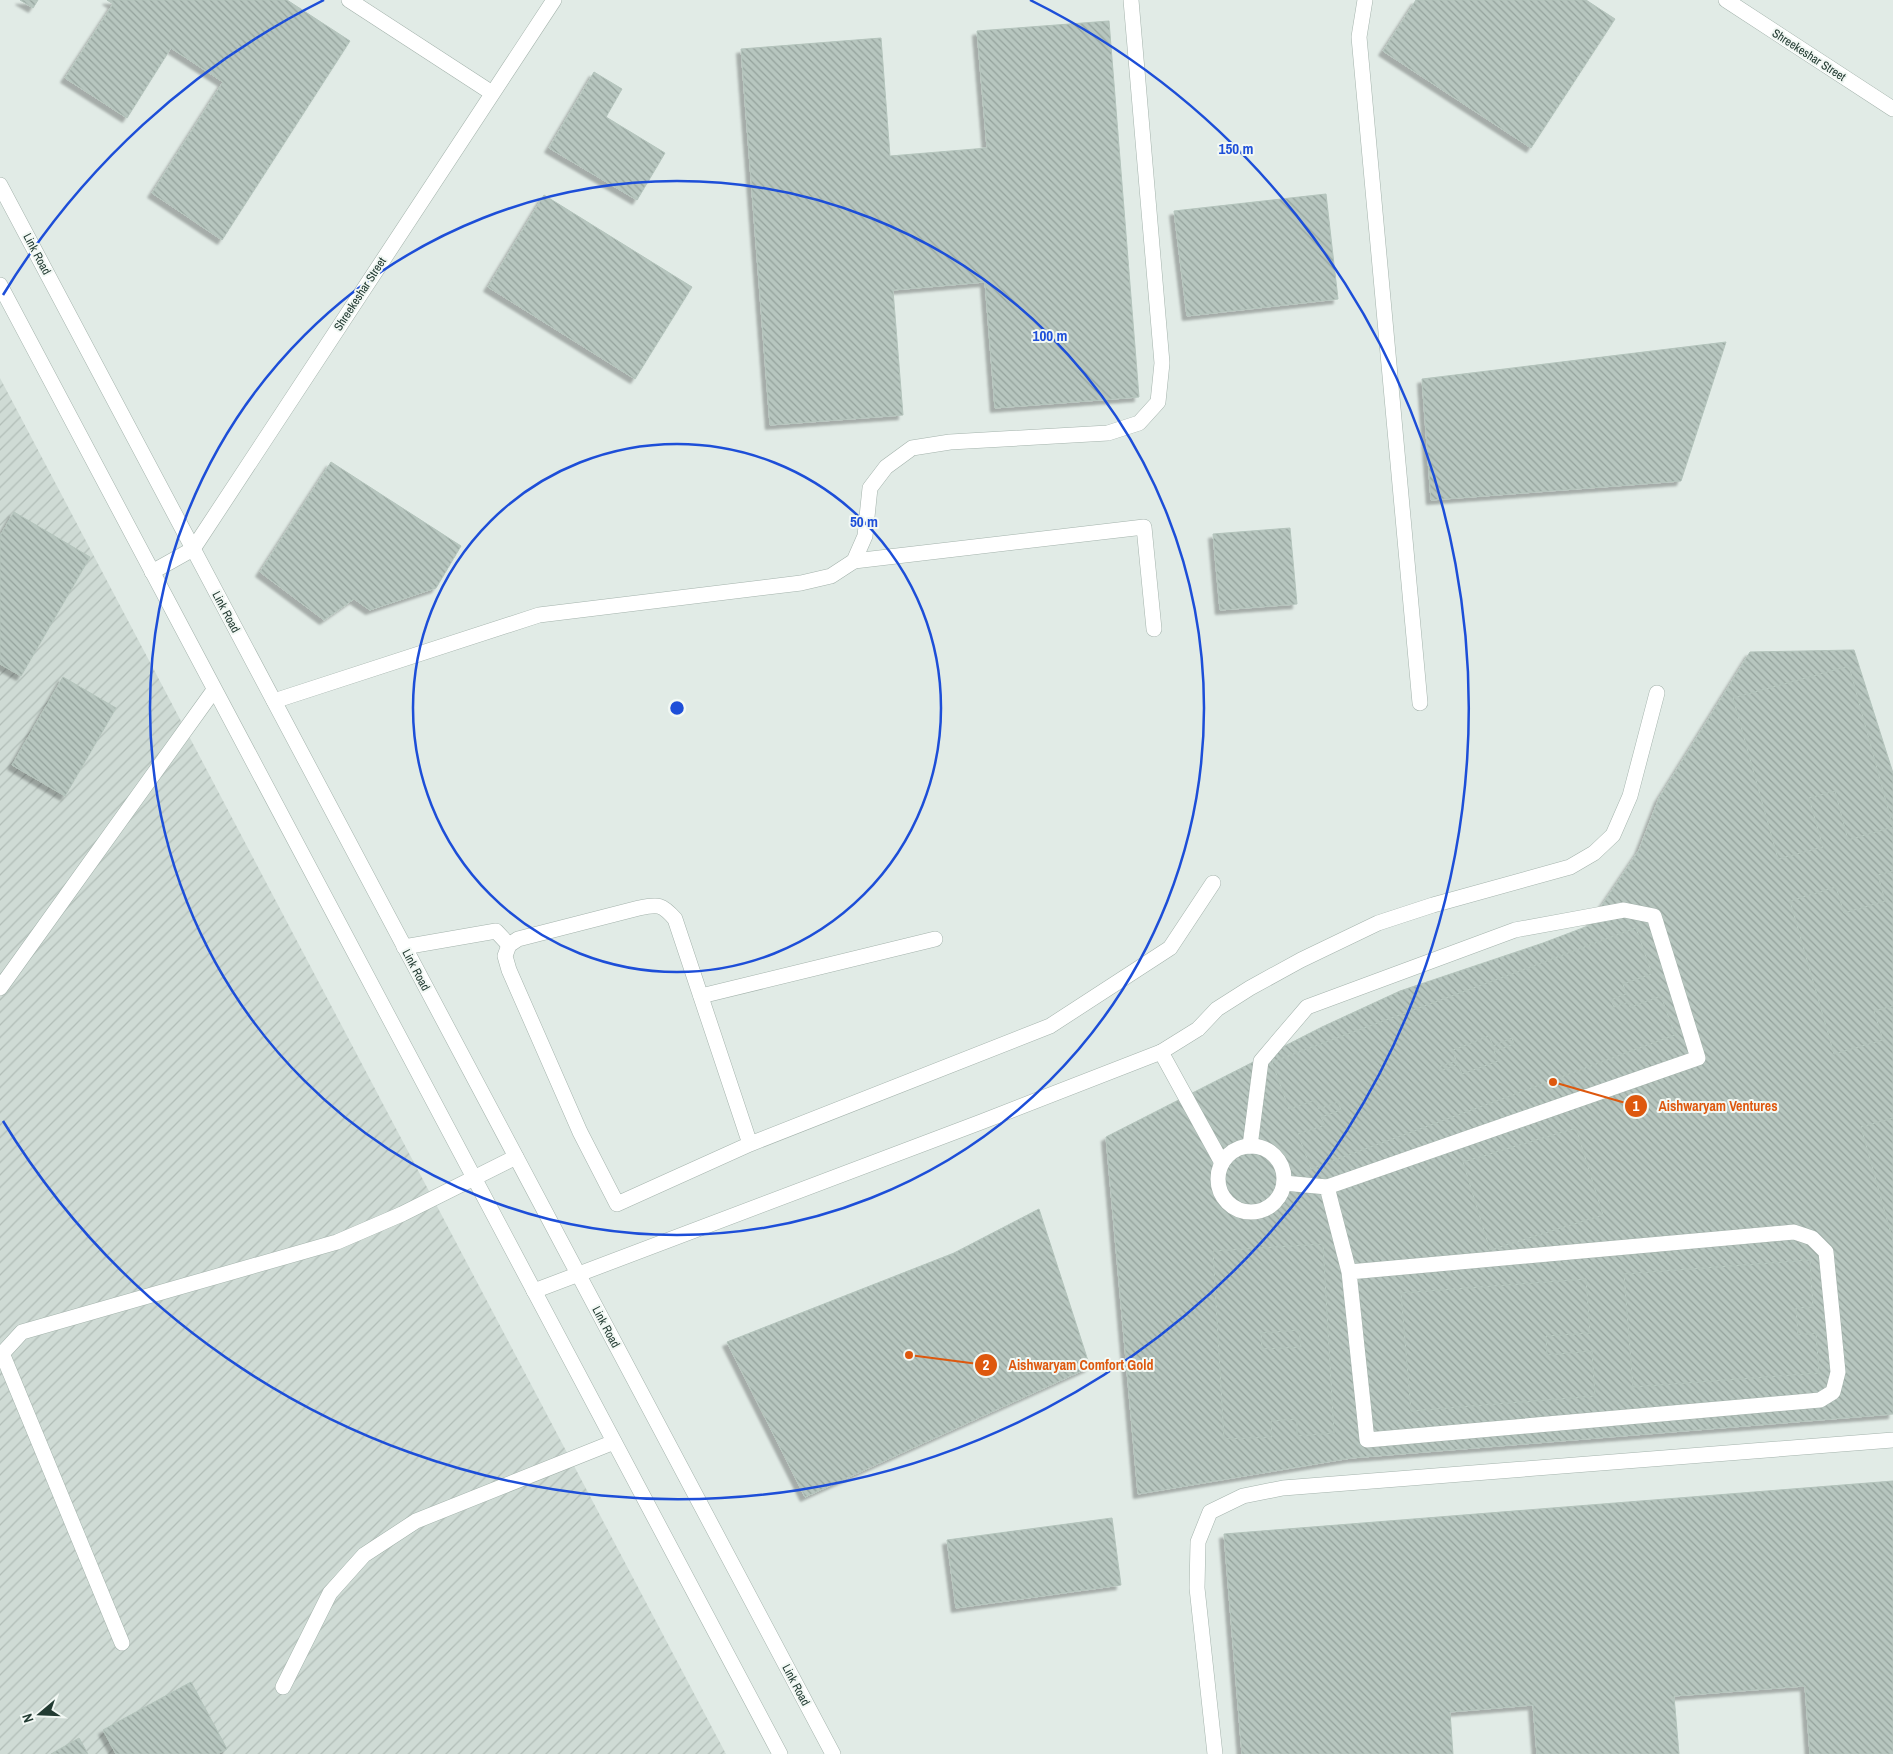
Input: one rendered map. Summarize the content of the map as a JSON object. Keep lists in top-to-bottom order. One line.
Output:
{"streets":{"street":["Shreekeshar Street","Link Road"]},"crossings":[["Shreekeshar Street","Link Road"]],"places":["Aishwaryam Ventures","Aishwaryam Comfort Gold"],"north":"left","rings":["150 m","100 m","50 m"]}
